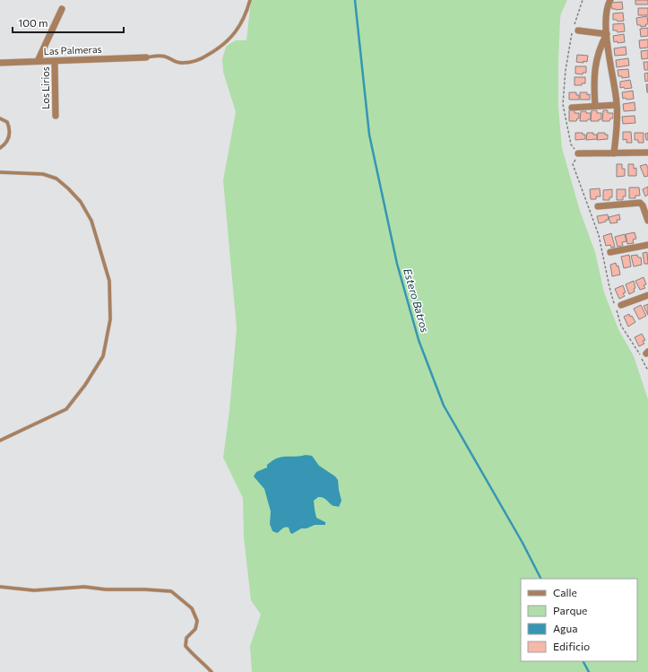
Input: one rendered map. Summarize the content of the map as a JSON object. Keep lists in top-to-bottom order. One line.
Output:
{"streets":{"street":["Las Palmeras","Los Lirios"]},"crossings":[["Las Palmeras","Los Lirios"]],"water":["Estero Batros"],"legend":["Calle","Parque","Agua","Edificio"],"scale_bar":"100 m"}
